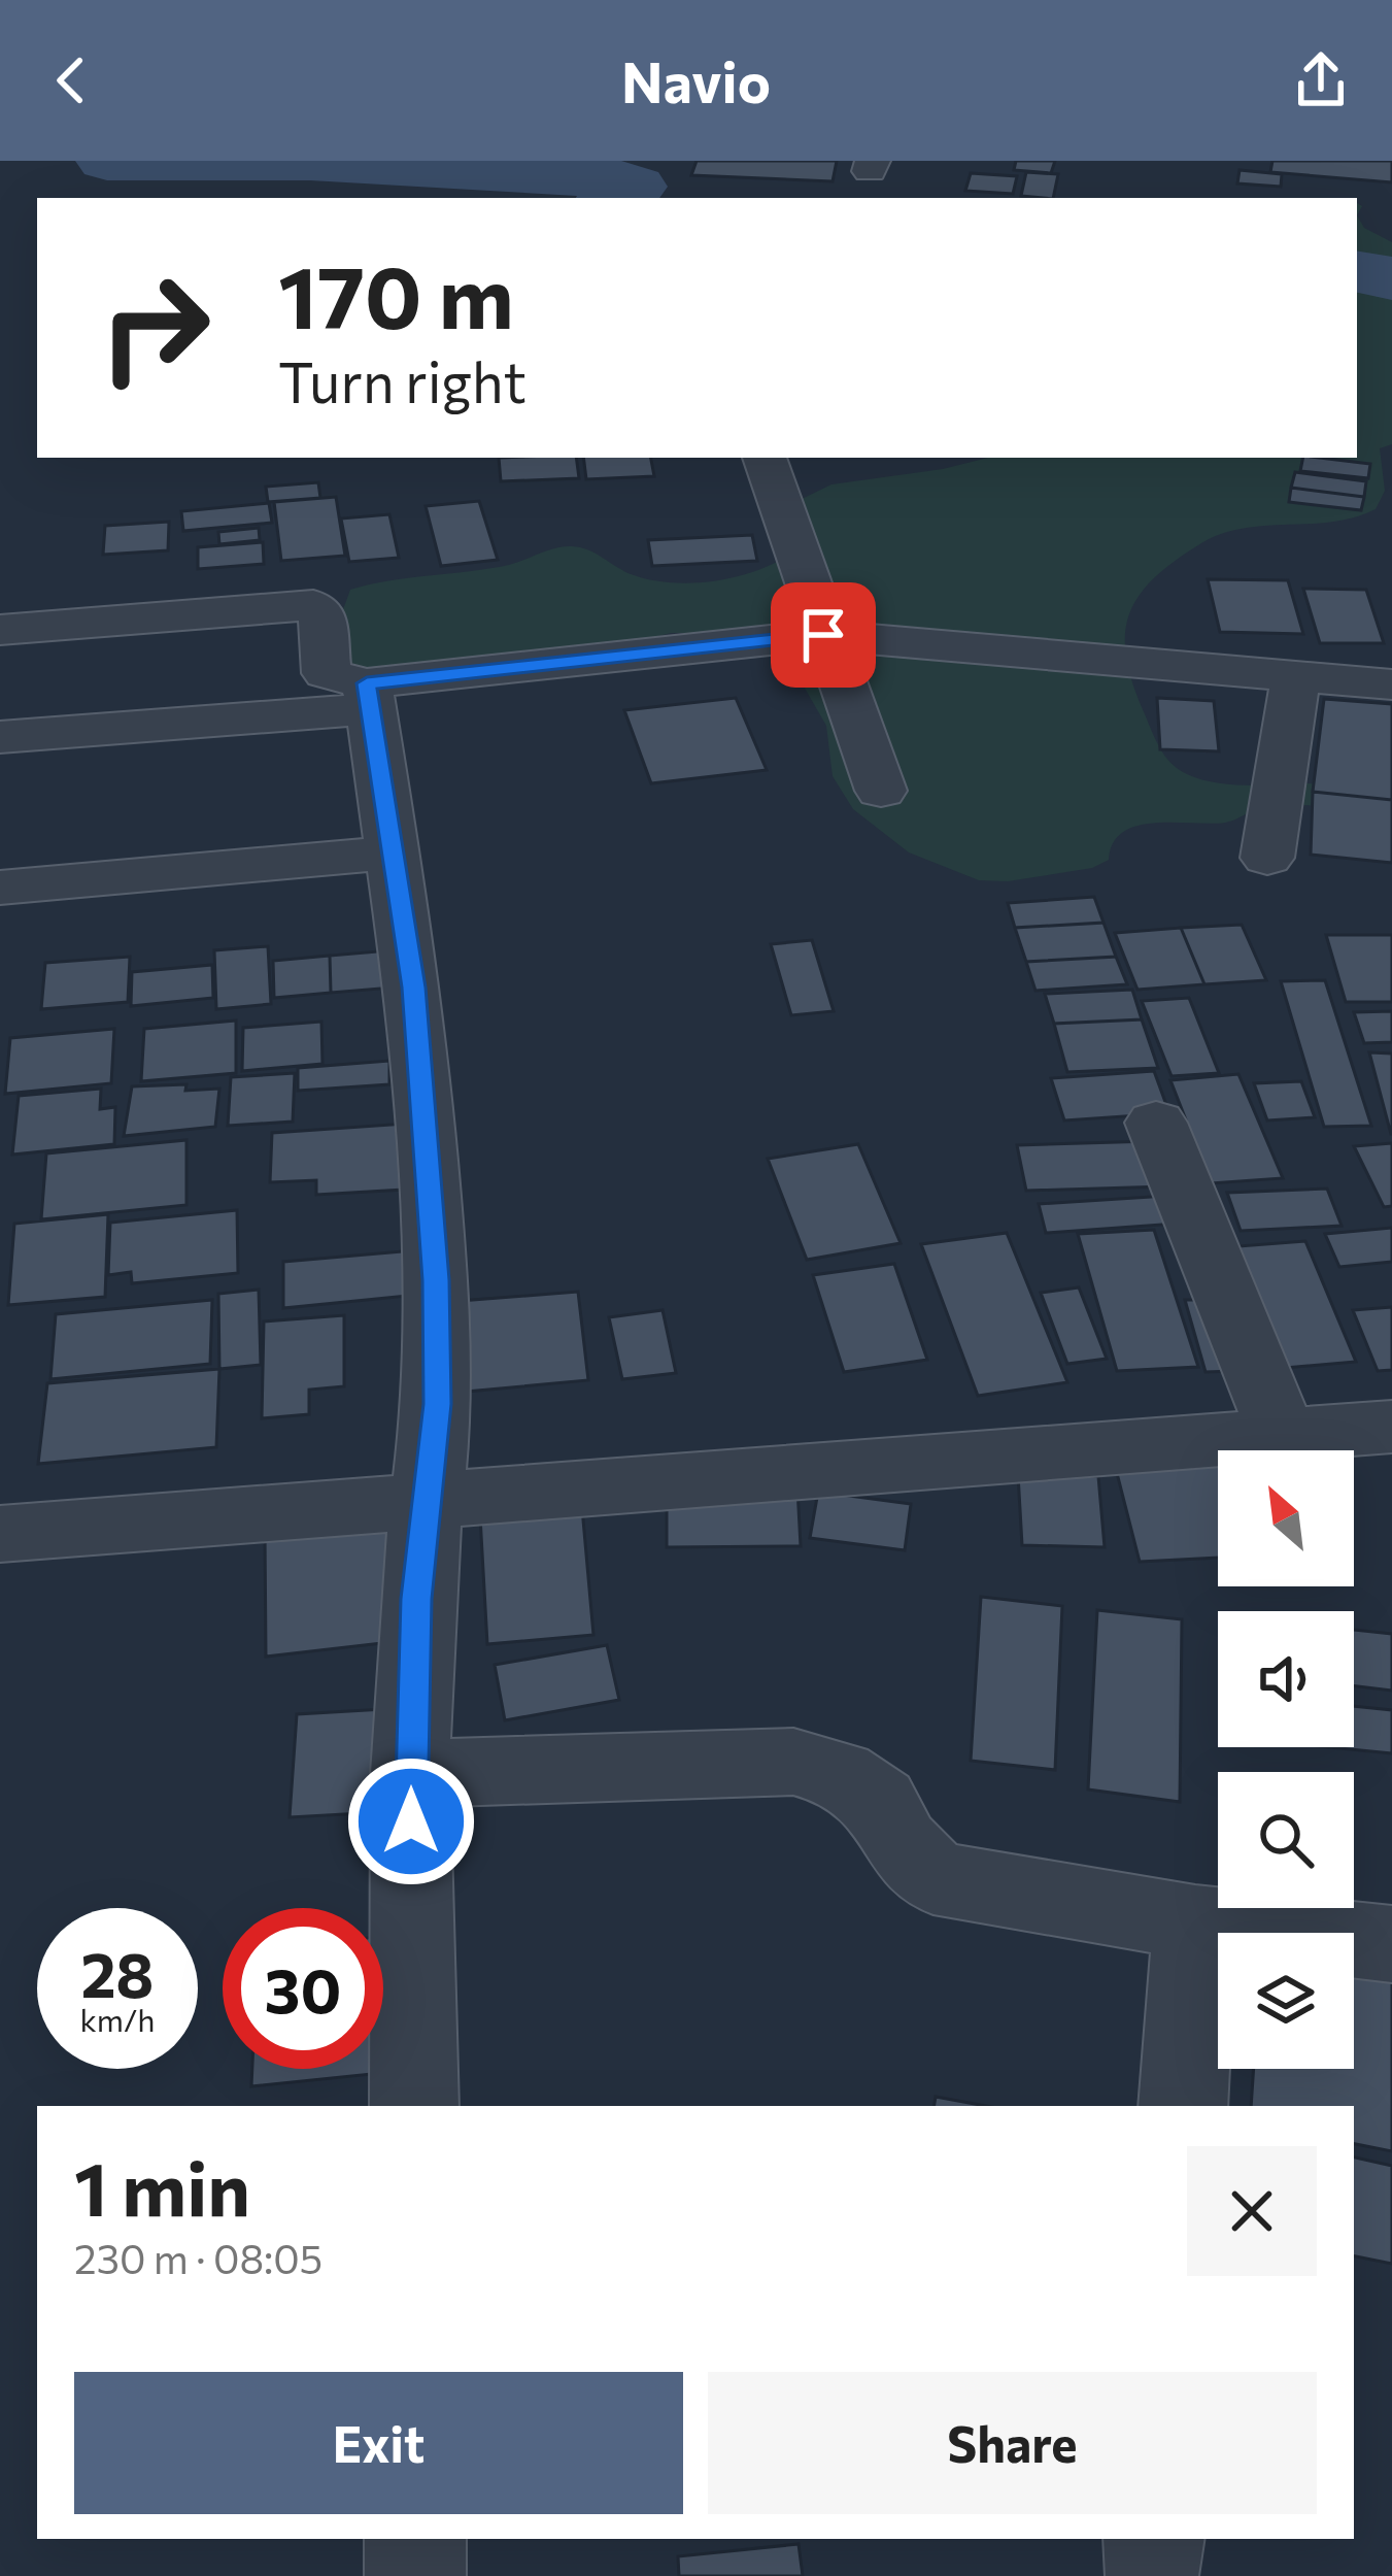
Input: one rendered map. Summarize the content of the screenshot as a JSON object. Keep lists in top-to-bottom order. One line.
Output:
{"north":"top left","page":{"header":"Navio","turn":["170 m","Turn right"],"speed":"28 km/h","limit":"30","heading":["1 min","230 m · 08:05"],"buttons":["Exit","Share"]}}
